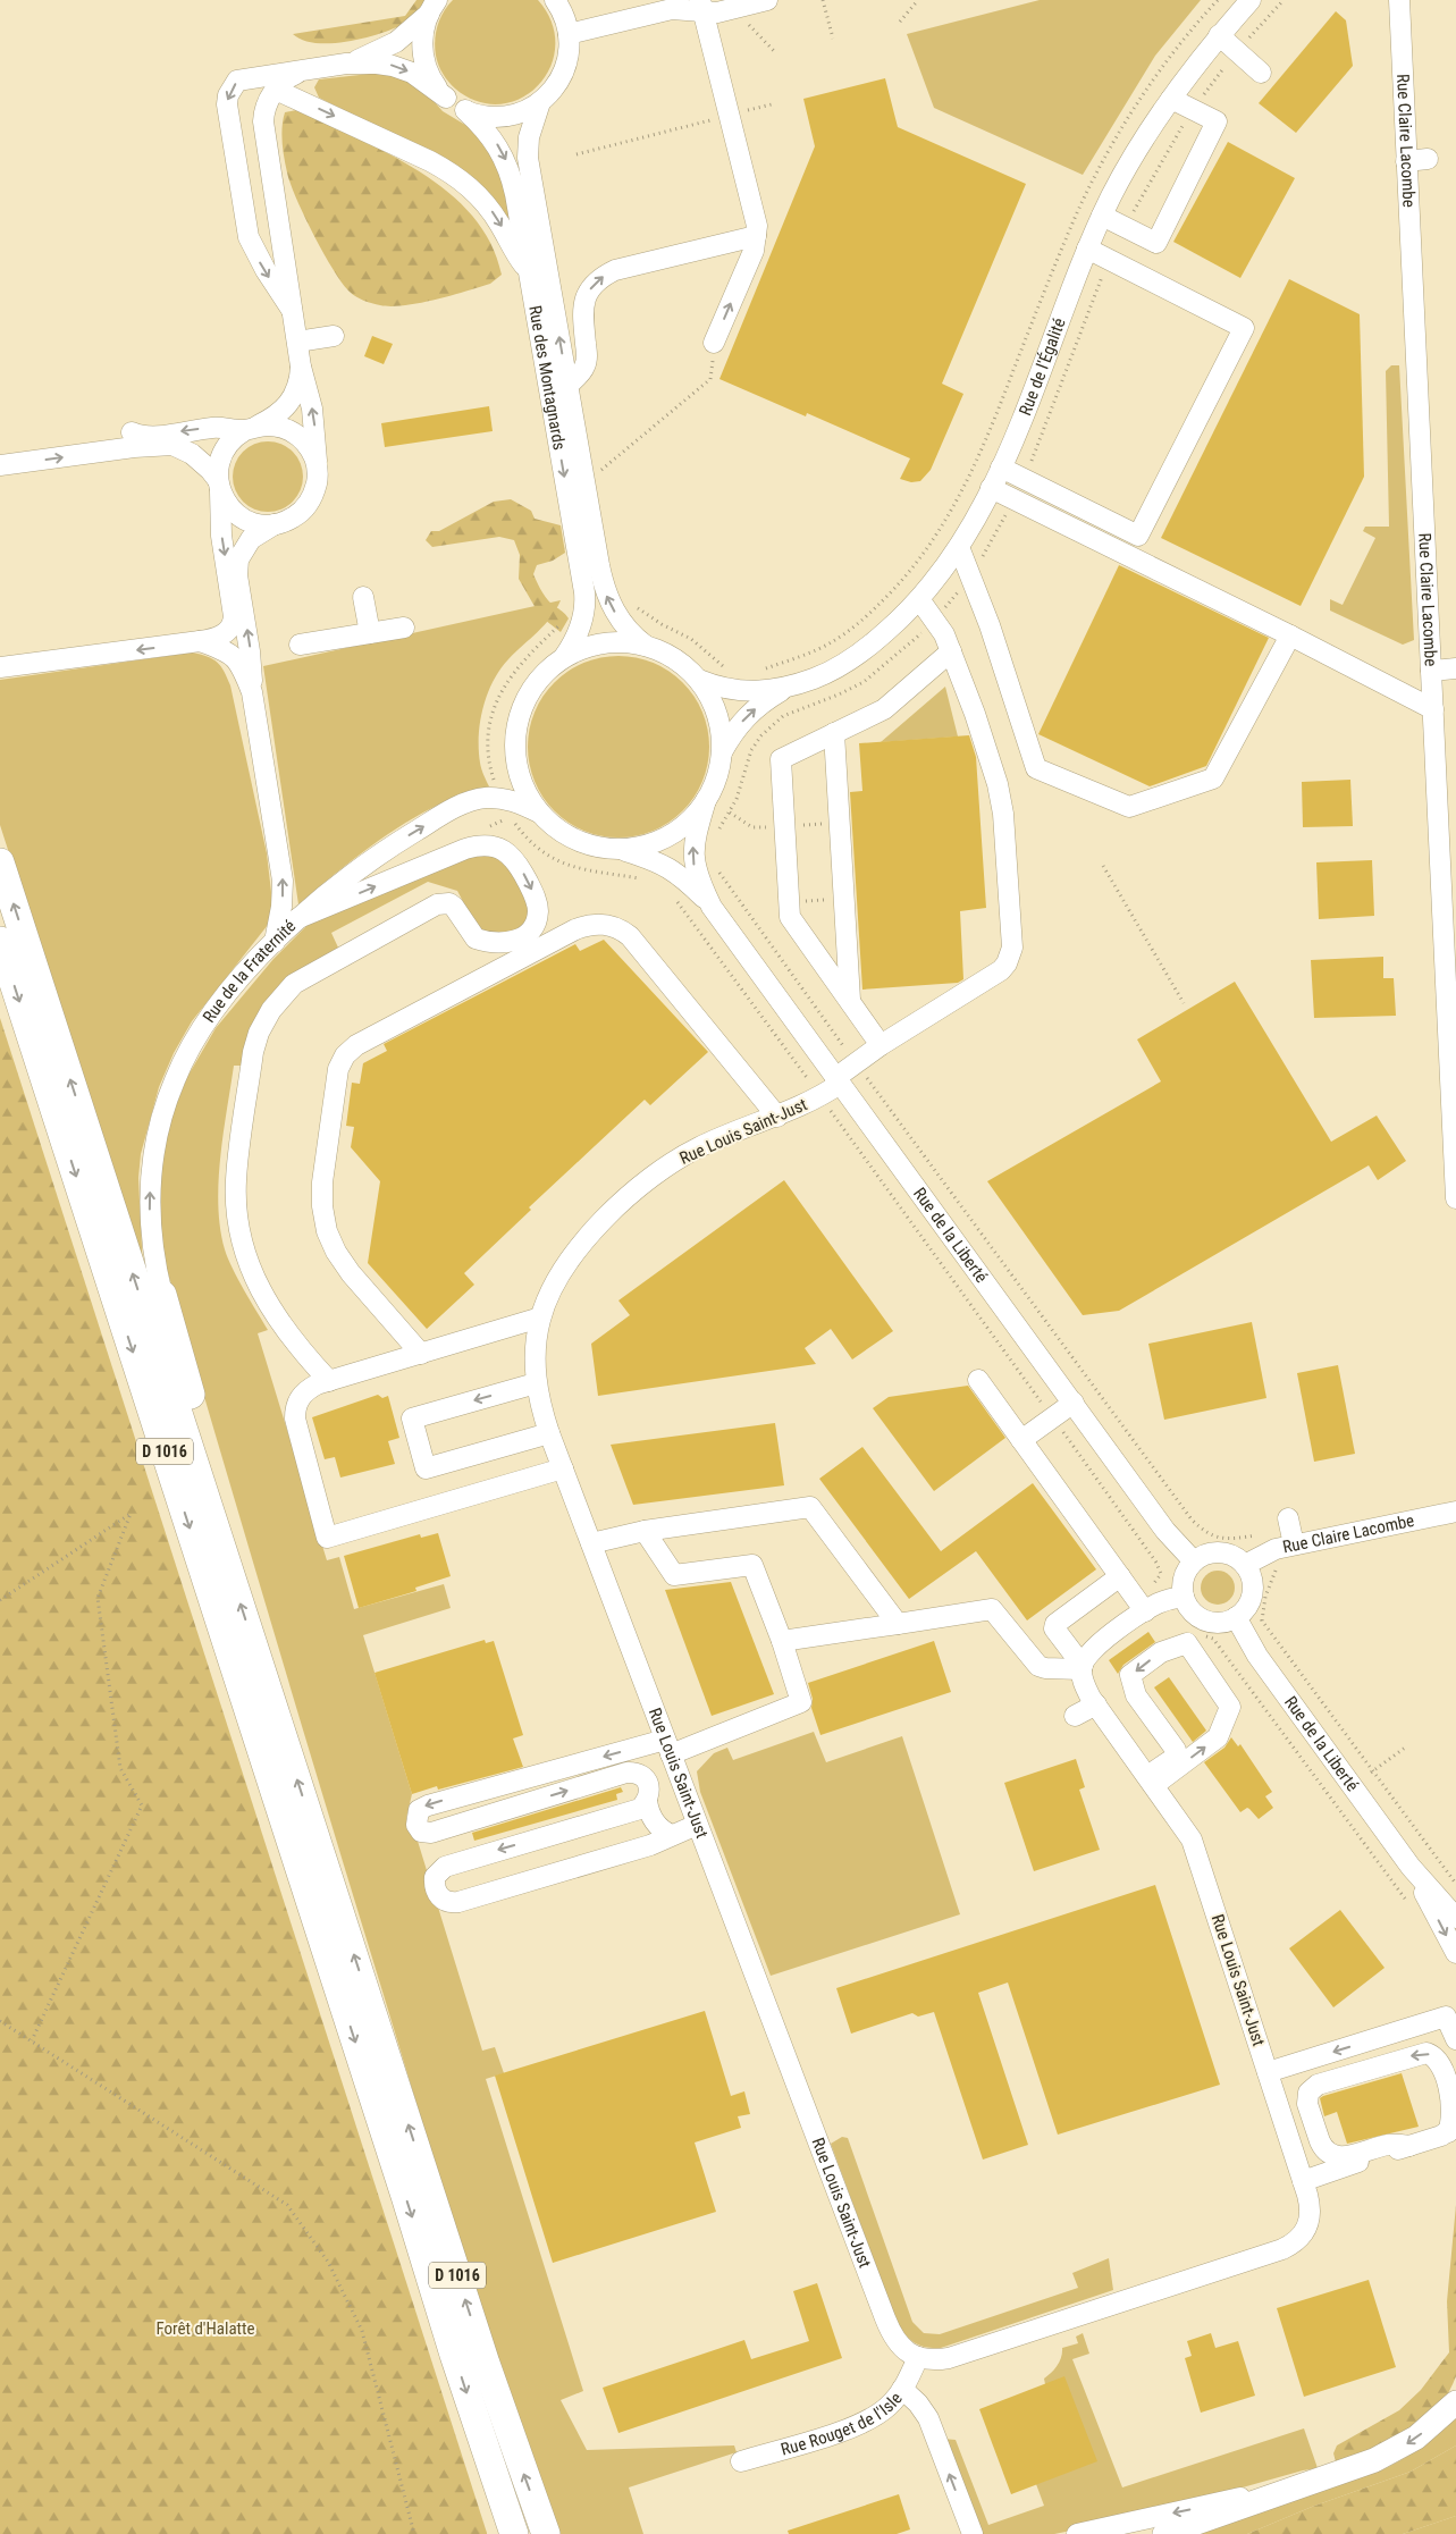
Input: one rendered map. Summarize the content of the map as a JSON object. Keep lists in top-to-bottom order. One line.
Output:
{"streets":{"highway":["D 1016"],"street":["Rue Claire Lacombe","Rue de l'Égalité","Rue des Montagnards","Rue de la Fraternité","Rue Louis Saint-Just","Rue de la Liberté","Rue Rouget de l'Isle"]},"crossings":[["Rue Claire Lacombe","Rue de la Liberté"],["Rue de l'Égalité","Rue Louis Saint-Just"],["Rue Louis Saint-Just","Rue de la Liberté"],["Rue Louis Saint-Just","Rue Rouget de l'Isle"]],"one_way":["Rue de la Fraternité"],"parks":["Forêt d'Halatte"]}
